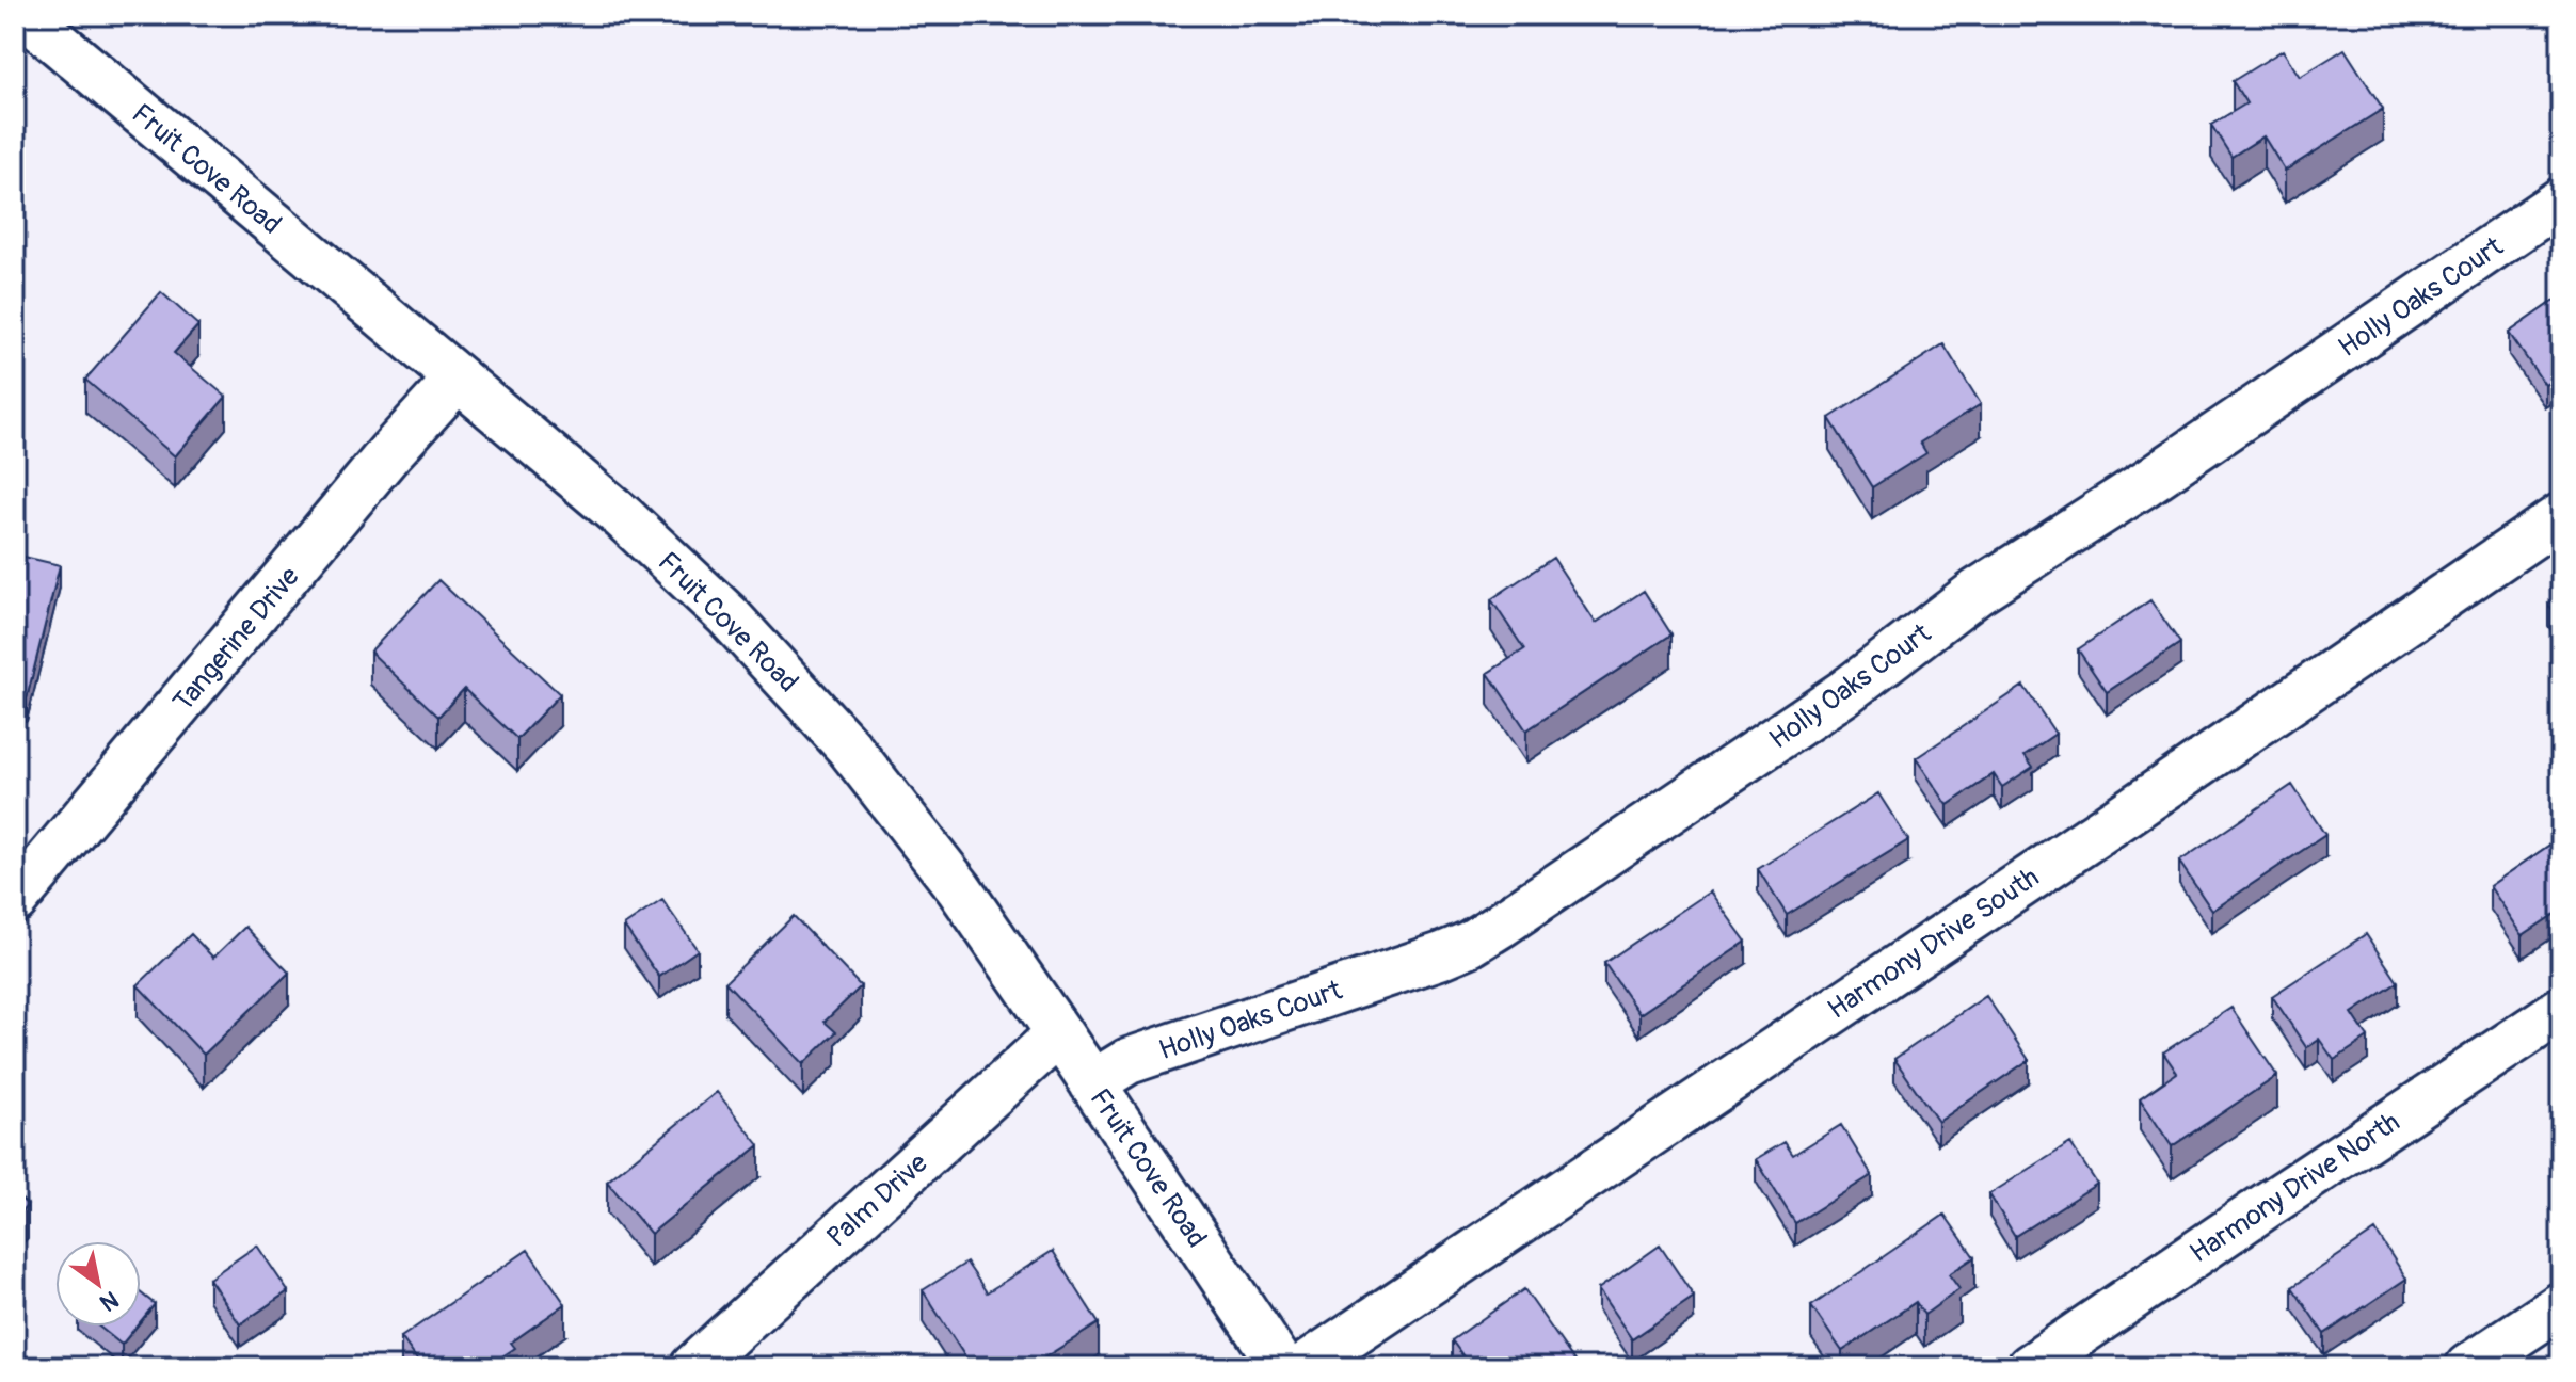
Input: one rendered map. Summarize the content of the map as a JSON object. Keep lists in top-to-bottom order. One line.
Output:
{"streets":{"street":["Fruit Cove Road","Holly Oaks Court","Tangerine Drive","Harmony Drive South","Harmony Drive North","Palm Drive"]},"crossings":[["Fruit Cove Road","Holly Oaks Court"],["Fruit Cove Road","Tangerine Drive"],["Fruit Cove Road","Palm Drive"]],"north":"bottom right"}
